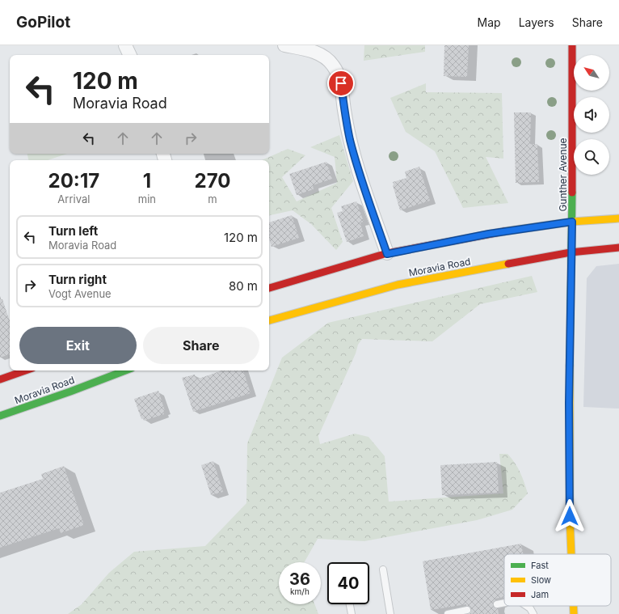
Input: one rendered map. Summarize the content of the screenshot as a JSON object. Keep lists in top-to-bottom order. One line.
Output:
{"streets":{"main road":["Gunther Avenue","Moravia Road"]},"crossings":[["Gunther Avenue","Moravia Road"]],"legend":["Fast","Slow","Jam"],"north":"top left","page":{"header":"GoPilot","nav":["Map","Layers","Share"],"turn":["120 m","Moravia Road"],"eta":["20:17","Arrival","1","min","270","m"],"list":[{"name":"Turn left","note":"Moravia Road","value":"120 m"},{"name":"Turn right","note":"Vogt Avenue","value":"80 m"}],"buttons":["Exit","Share"],"speed":"36 km/h","limit":"40"}}
